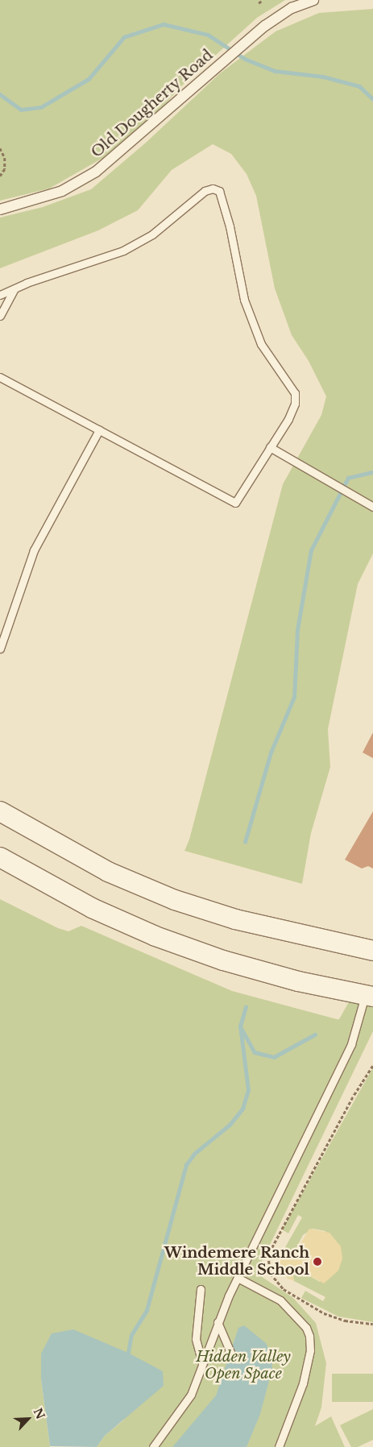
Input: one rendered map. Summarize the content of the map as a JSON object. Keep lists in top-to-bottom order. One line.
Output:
{"streets":{"street":["Old Dougherty Road"]},"parks":["Hidden Valley Open Space"],"places":["Windemere Ranch Middle School"],"north":"top right"}
